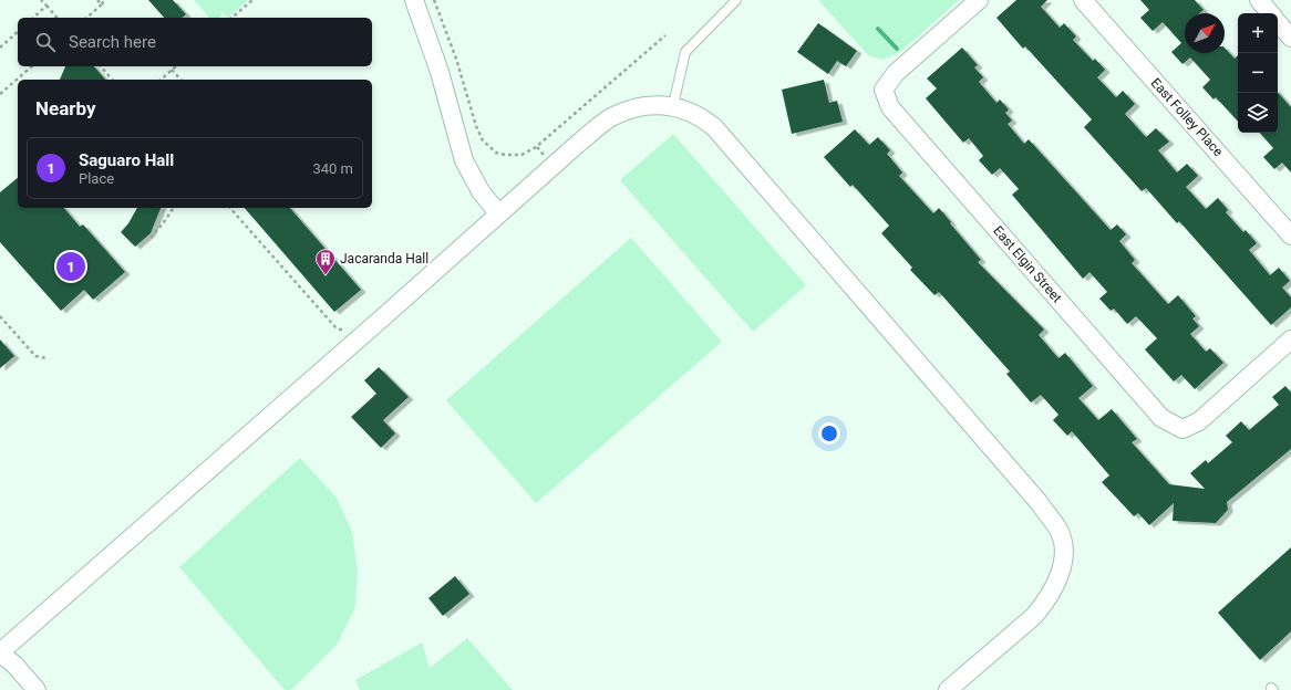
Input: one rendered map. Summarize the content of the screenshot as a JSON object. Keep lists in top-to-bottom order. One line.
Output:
{"streets":{"street":["East Folley Place","East Elgin Street"]},"places":{"building":["Jacaranda Hall"]},"north":"top right","page":{"map_buttons":["+","−"],"search":"Search here","heading":"Nearby","list":[{"mark":"1","name":"Saguaro Hall","note":"Place","value":"340 m"}],"pins":"1"}}
